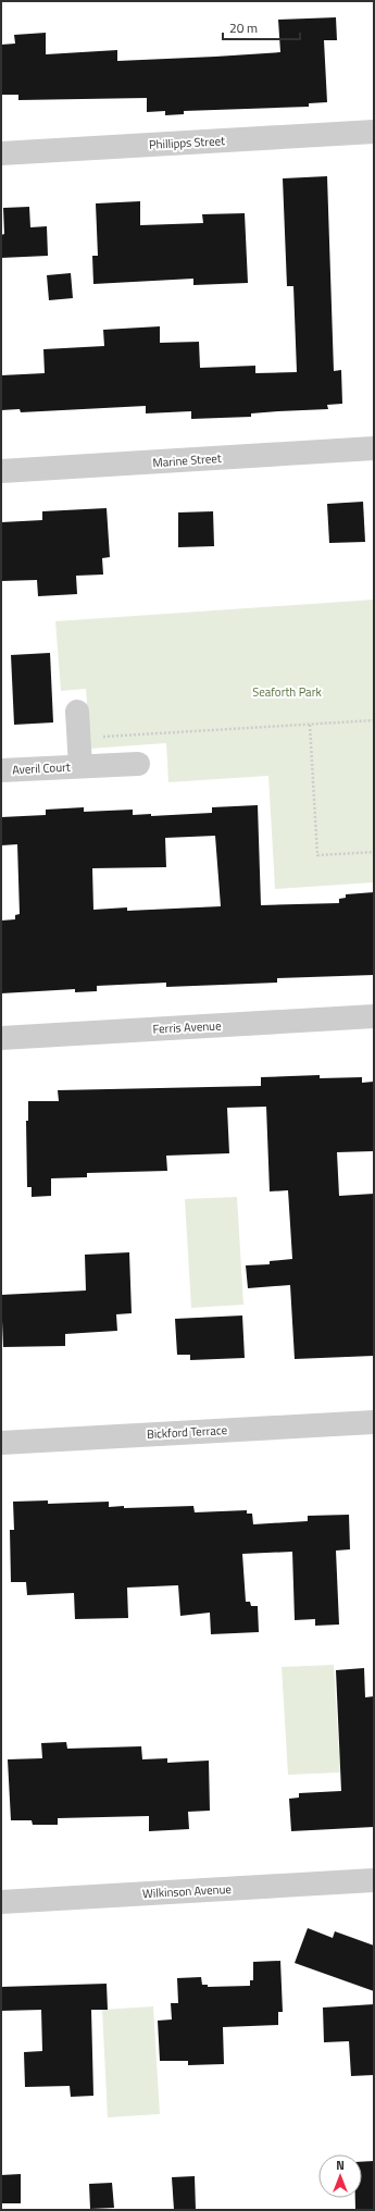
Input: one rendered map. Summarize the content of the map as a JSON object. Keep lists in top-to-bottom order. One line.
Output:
{"streets":{"street":["Phillipps Street","Marine Street","Averil Court","Ferris Avenue","Bickford Terrace","Wilkinson Avenue"]},"parks":["Seaforth Park"],"scale_bar":"20 m","north":"top"}
